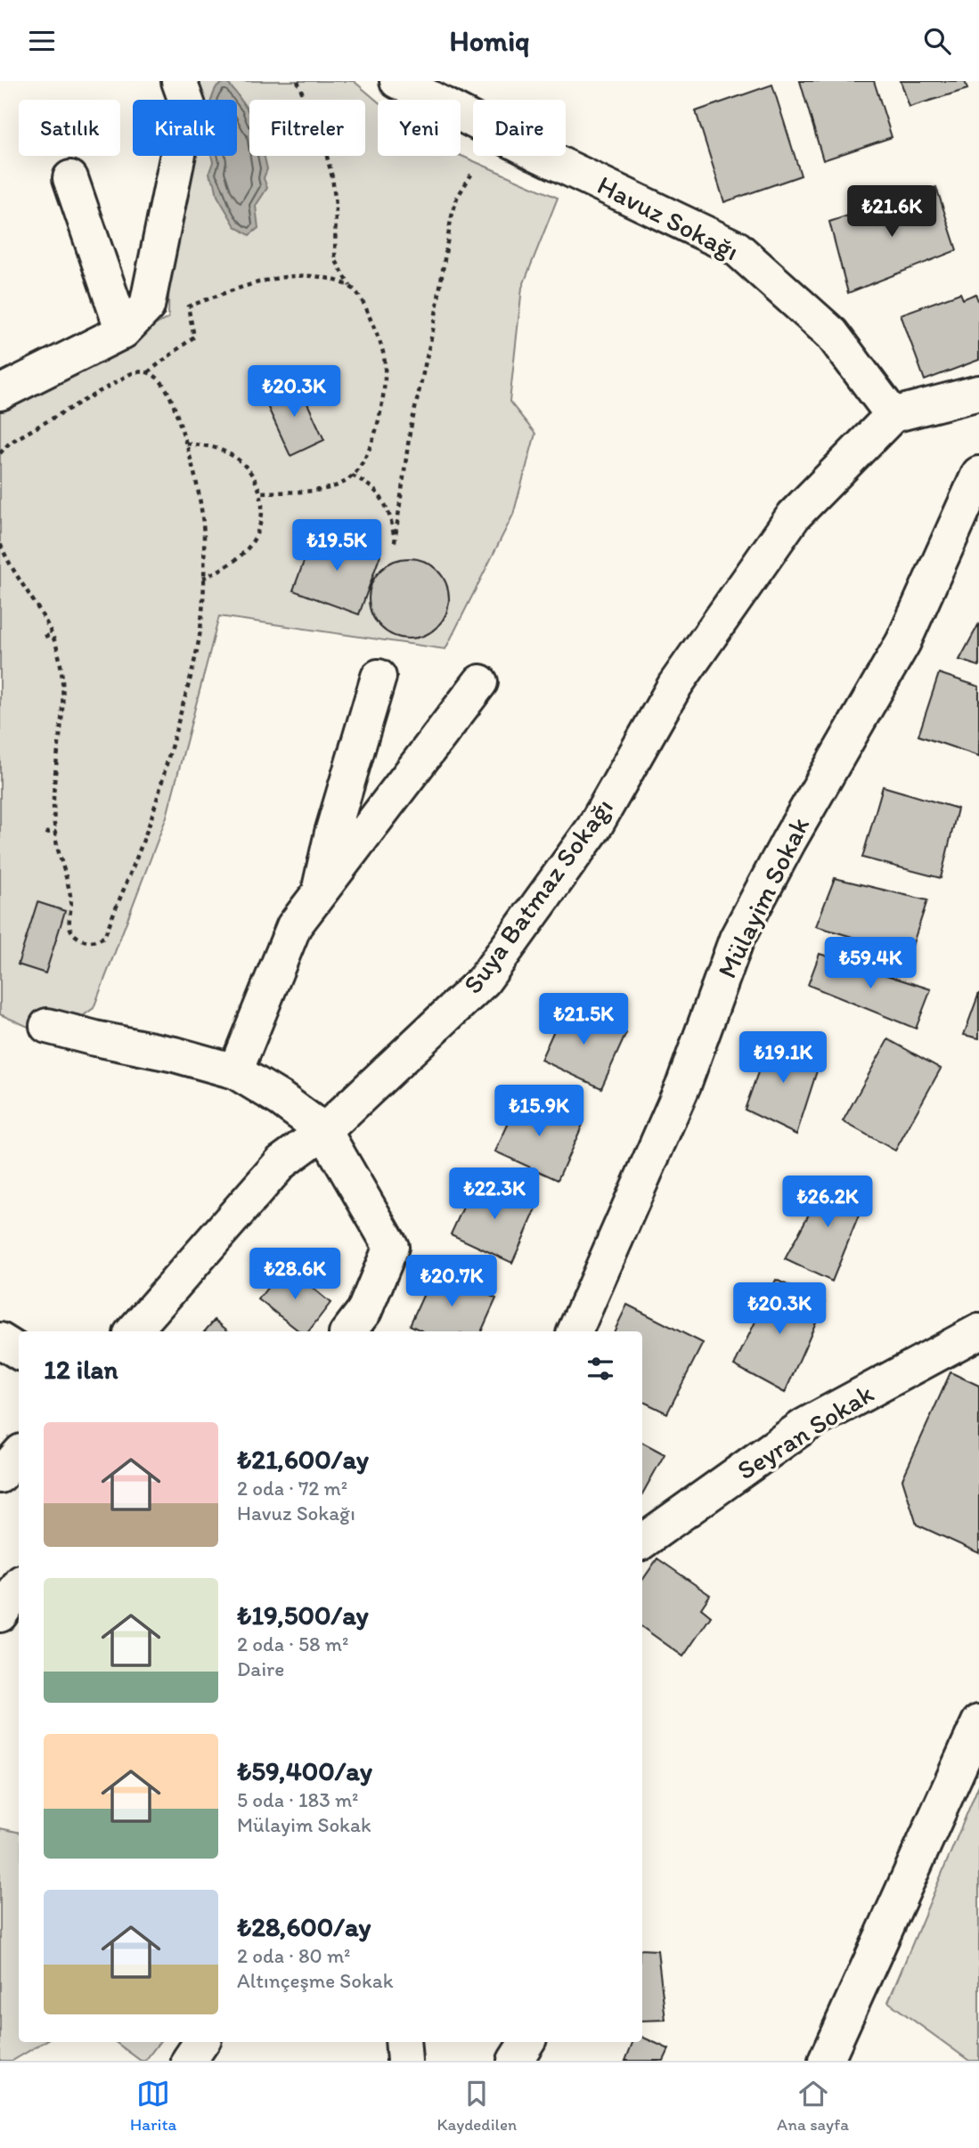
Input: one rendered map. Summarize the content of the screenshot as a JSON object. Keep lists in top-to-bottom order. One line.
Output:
{"streets":{"street":["Havuz Sokağı","Suya Batmaz Sokağı","Mülayim Sokak","Seyran Sokak"]},"crossings":[["Havuz Sokağı","Suya Batmaz Sokağı"]],"page":{"header":"Homiq","chip":["Satılık","Kiralık","Filtreler","Yeni","Daire"],"price":["₺21.6K","₺20.3K","₺19.5K","₺59.4K","₺21.5K","₺19.1K","₺15.9K","₺22.3K","₺26.2K","₺28.6K","₺20.7K","₺20.3K"],"heading":"12 ilan","list":[{"name":"₺21,600/ay","note":"2 oda · 72 m² · Havuz Sokağı"},{"name":"₺19,500/ay","note":"2 oda · 58 m² · Daire"},{"name":"₺59,400/ay","note":"5 oda · 183 m² · Mülayim Sokak"},{"name":"₺28,600/ay","note":"2 oda · 80 m² · Altınçeşme Sokak"}],"tabs":["Harita","Kaydedilen","Ana sayfa"]}}
